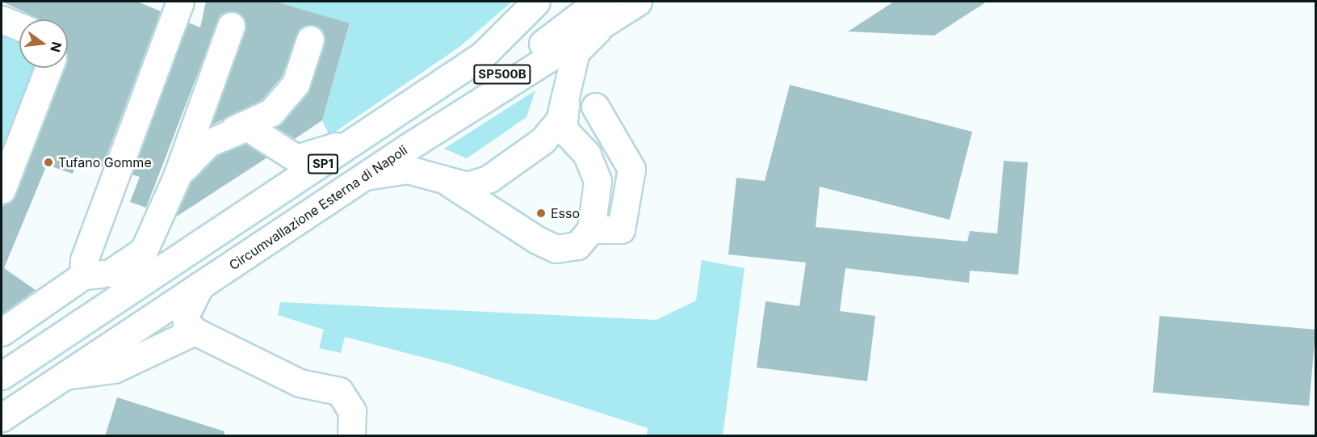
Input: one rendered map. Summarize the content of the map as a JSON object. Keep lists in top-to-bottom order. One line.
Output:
{"streets":{"main road":["SP500B","SP1","Circumvallazione Esterna di Napoli"]},"crossings":[["SP500B","SP1"]],"places":["Tufano Gomme","Esso"],"north":"right"}
